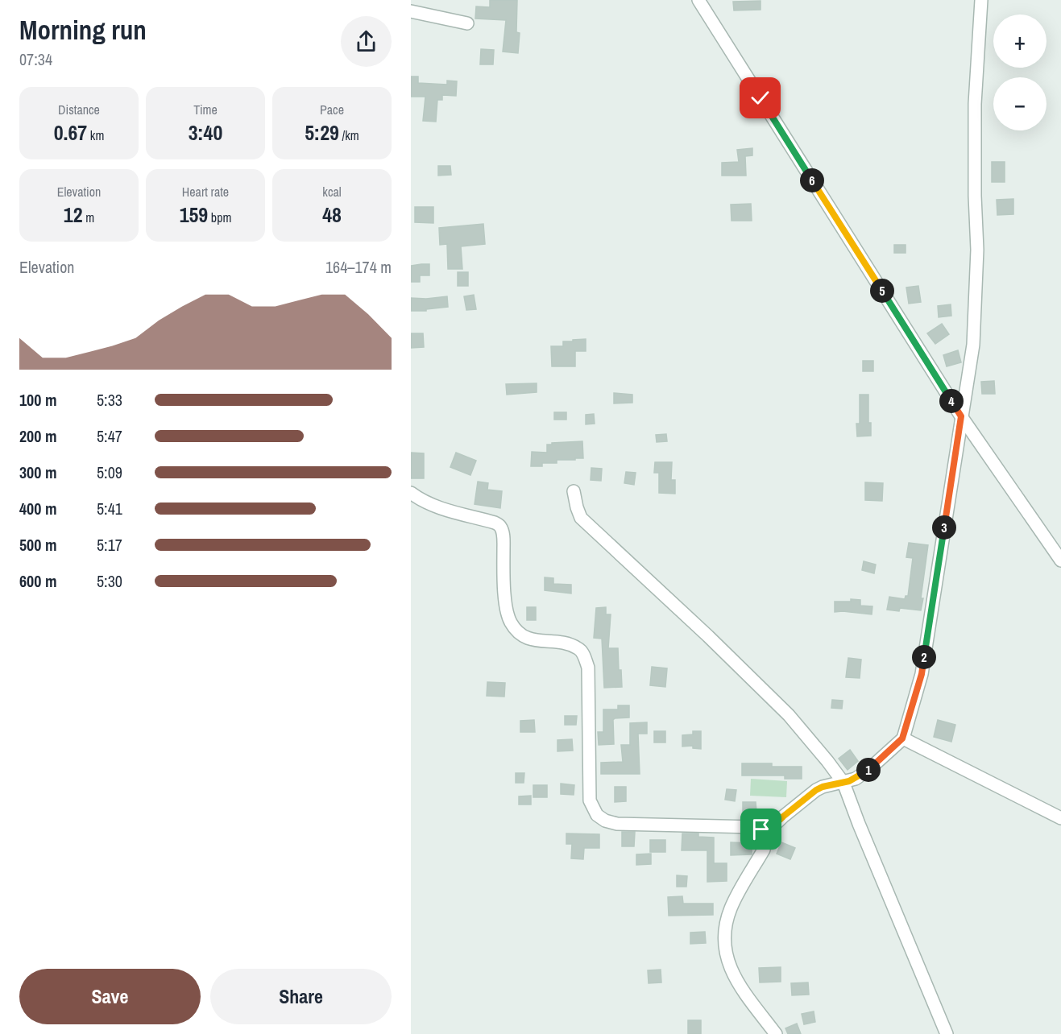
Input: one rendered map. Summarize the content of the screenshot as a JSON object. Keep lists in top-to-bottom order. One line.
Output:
{"page":{"heading":["Morning run","07:34"],"map_buttons":["+","−"],"stats":[["Distance","0.67 km"],["Time","3:40"],["Pace","5:29 /km"],["Elevation","12 m"],["Heart rate","159 bpm"],["kcal","48"]],"pins":["6","5","4","3","2","1"],"chart":["Elevation","164–174 m"],"list":[{"name":"100 m","note":"5:33"},{"name":"200 m","note":"5:47"},{"name":"300 m","note":"5:09"},{"name":"400 m","note":"5:41"},{"name":"500 m","note":"5:17"},{"name":"600 m","note":"5:30"}],"buttons":["Save","Share"]}}
